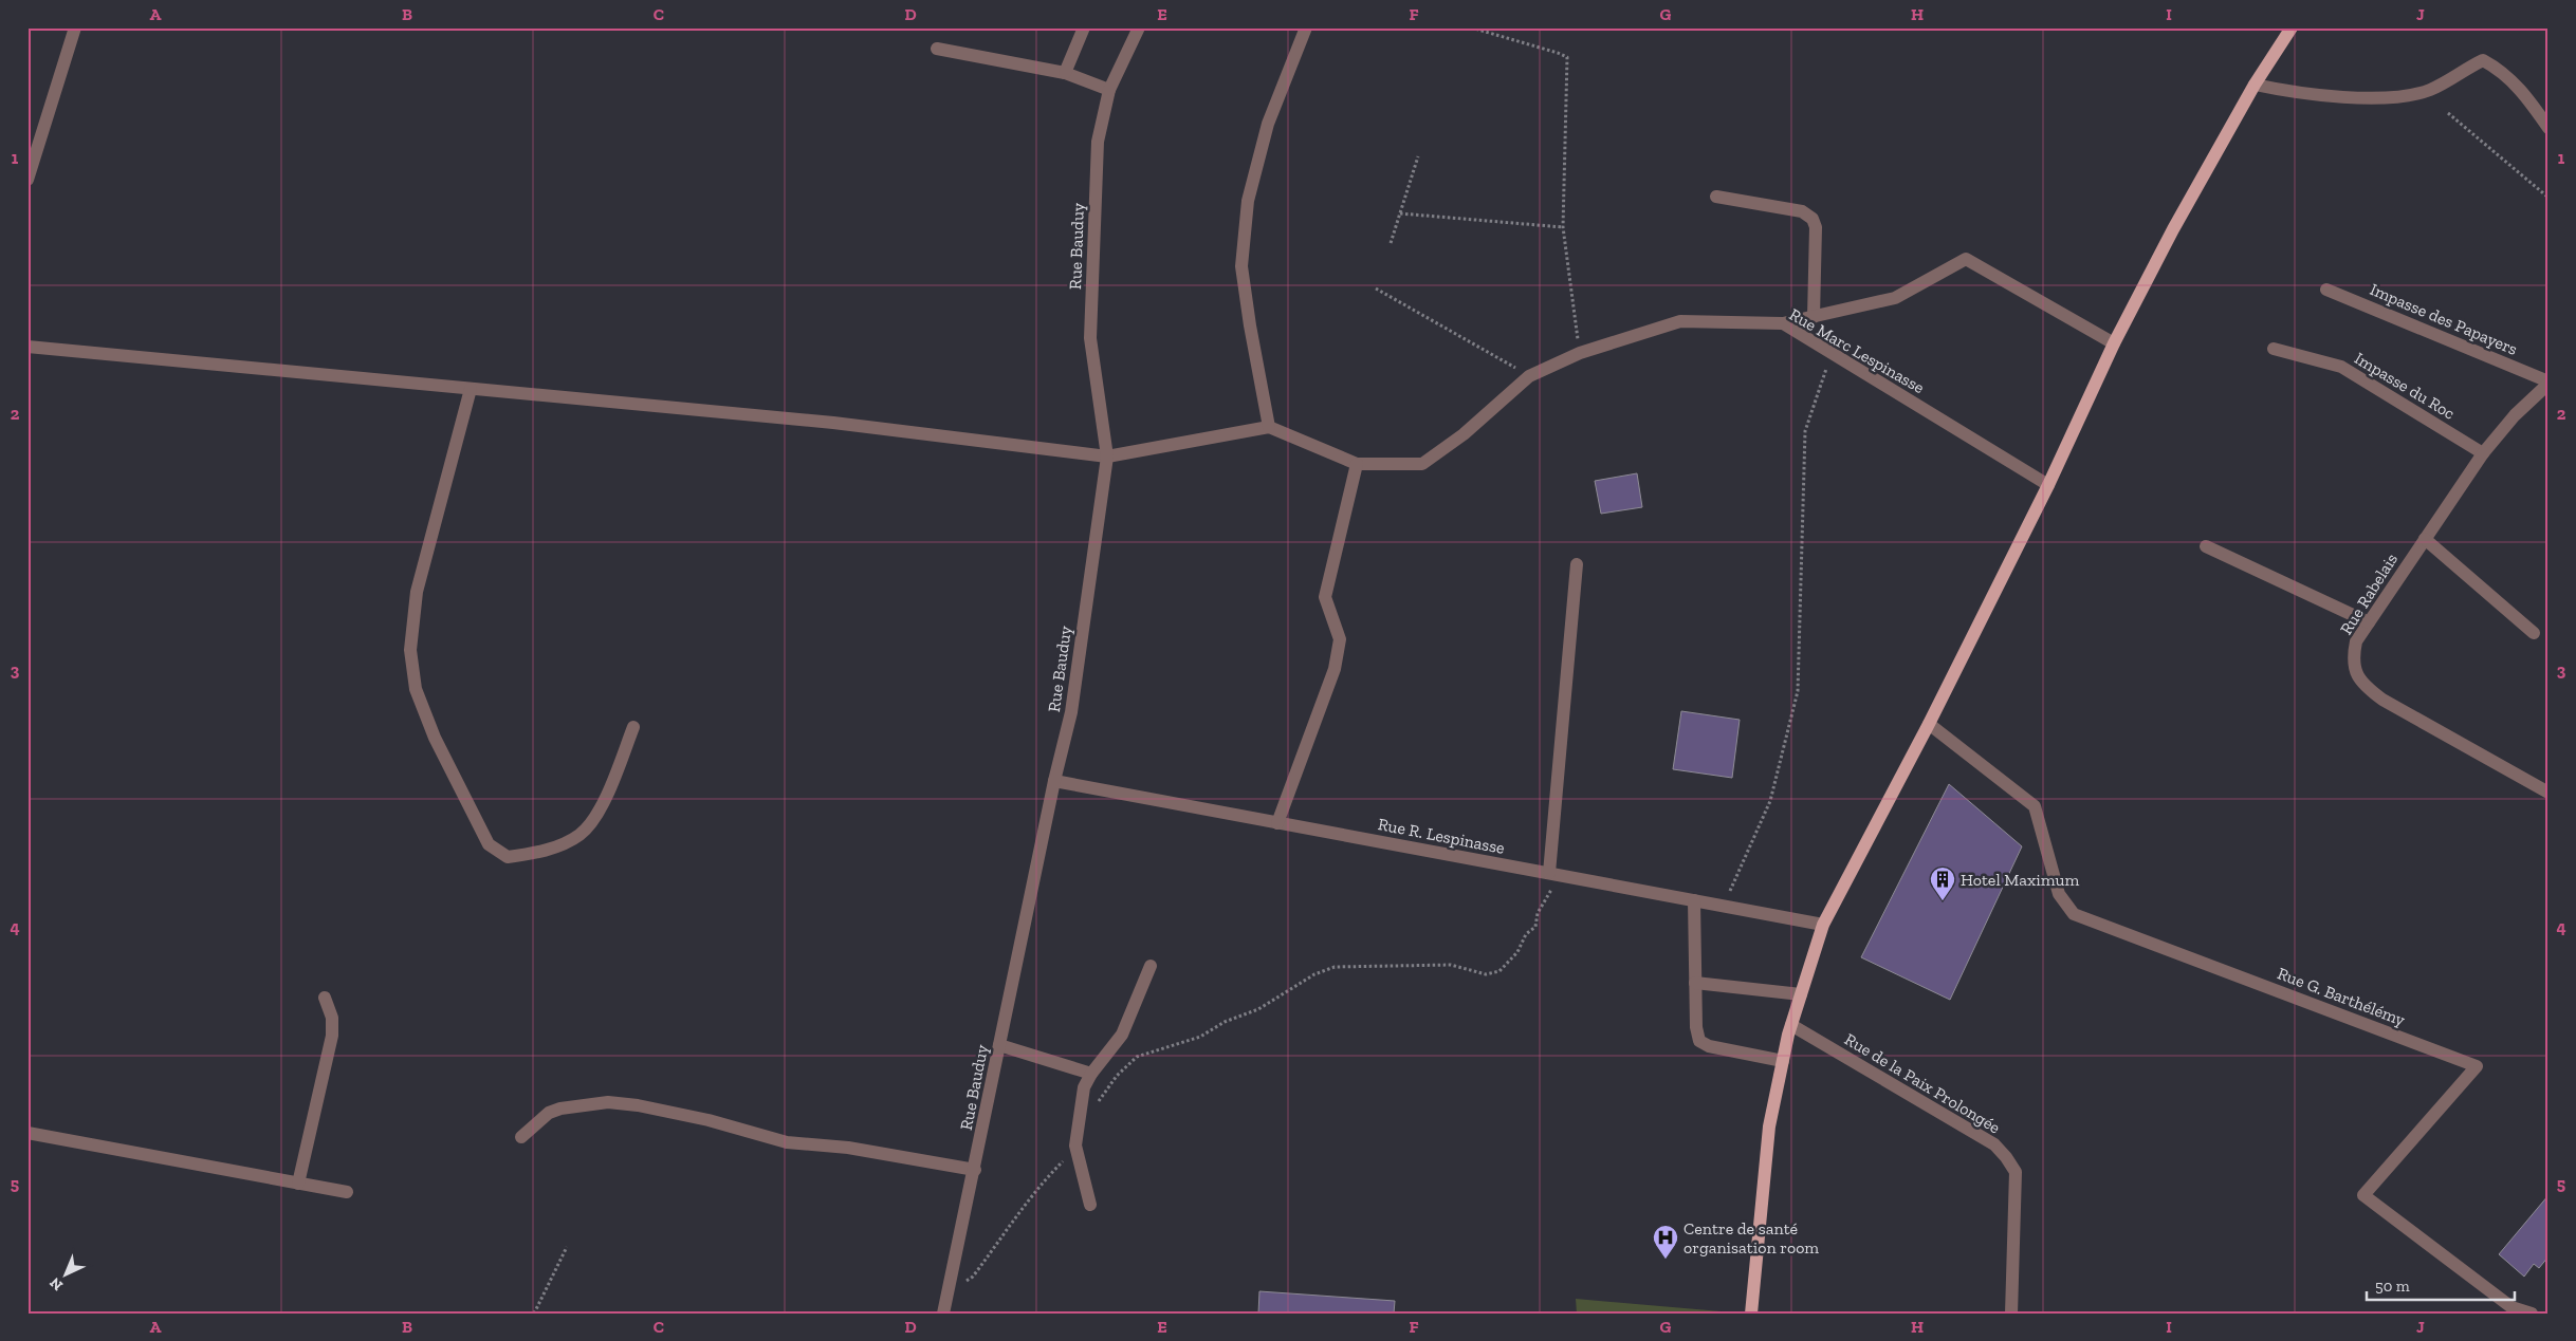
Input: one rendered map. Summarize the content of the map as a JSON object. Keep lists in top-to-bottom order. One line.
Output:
{"streets":{"street":["Rue Bauduy","Impasse des Papayers","Rue Marc Lespinasse","Impasse du Roc","Rue Rabelais","Rue R. Lespinasse","Rue G. Barthélémy","Rue de la Paix Prolongée"]},"crossings":[["Rue Bauduy","Rue R. Lespinasse"],["Impasse des Papayers","Rue Rabelais"],["Impasse du Roc","Rue Rabelais"]],"places":{"building":["Hotel Maximum"],"hospital":["Centre de santé organisation room"]},"scale_bar":"50 m","north":"bottom left","grid":{"columns":["A","B","C","D","E","F","G","H","I","J"],"rows":["1","2","3","4","5"]}}
